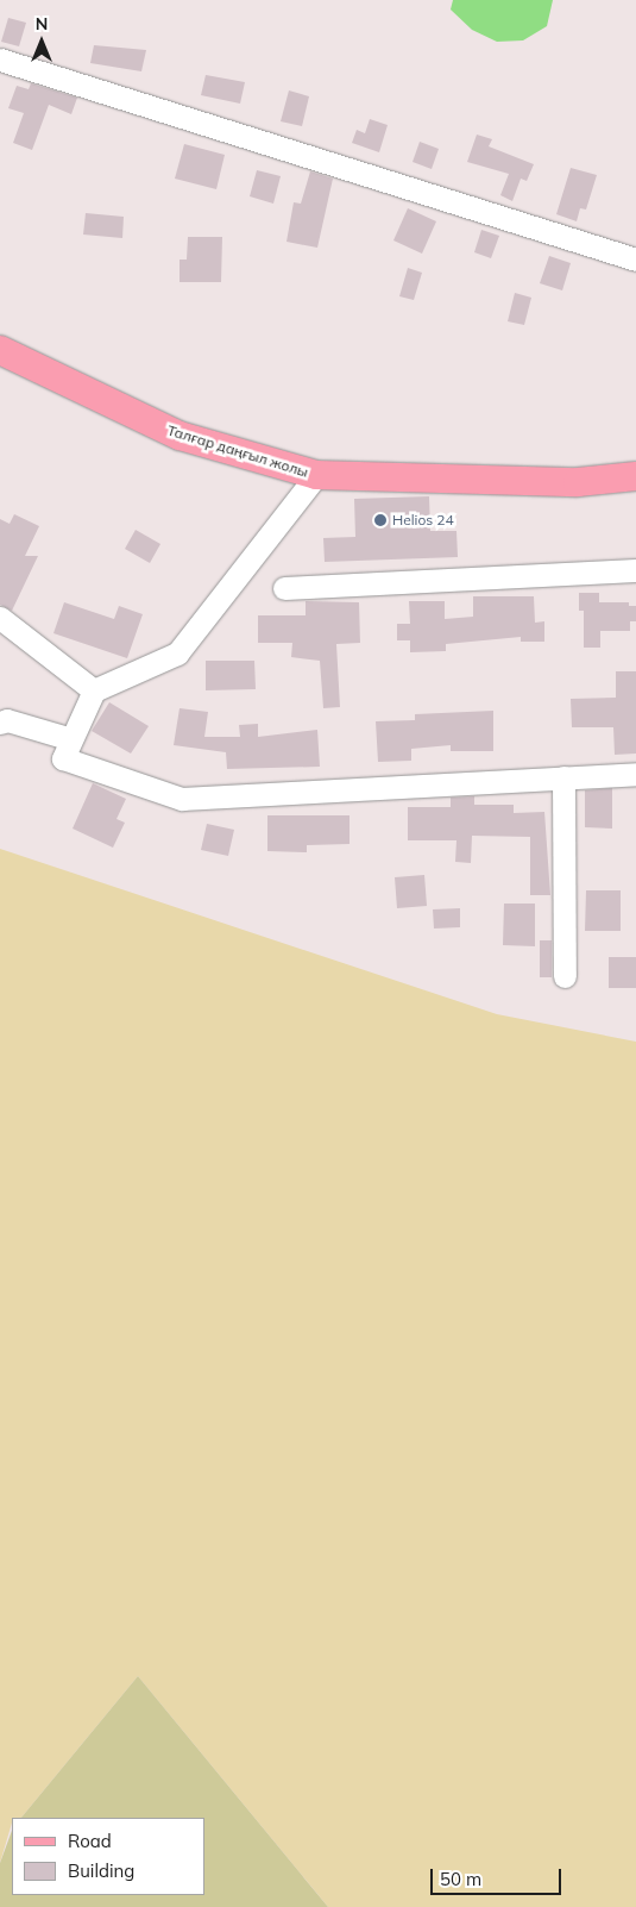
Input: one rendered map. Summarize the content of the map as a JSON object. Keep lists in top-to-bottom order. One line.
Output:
{"streets":{"main road":["Талғар даңғыл жолы"]},"places":["Helios 24"],"legend":["Road","Building"],"scale_bar":"50 m","north":"top"}
